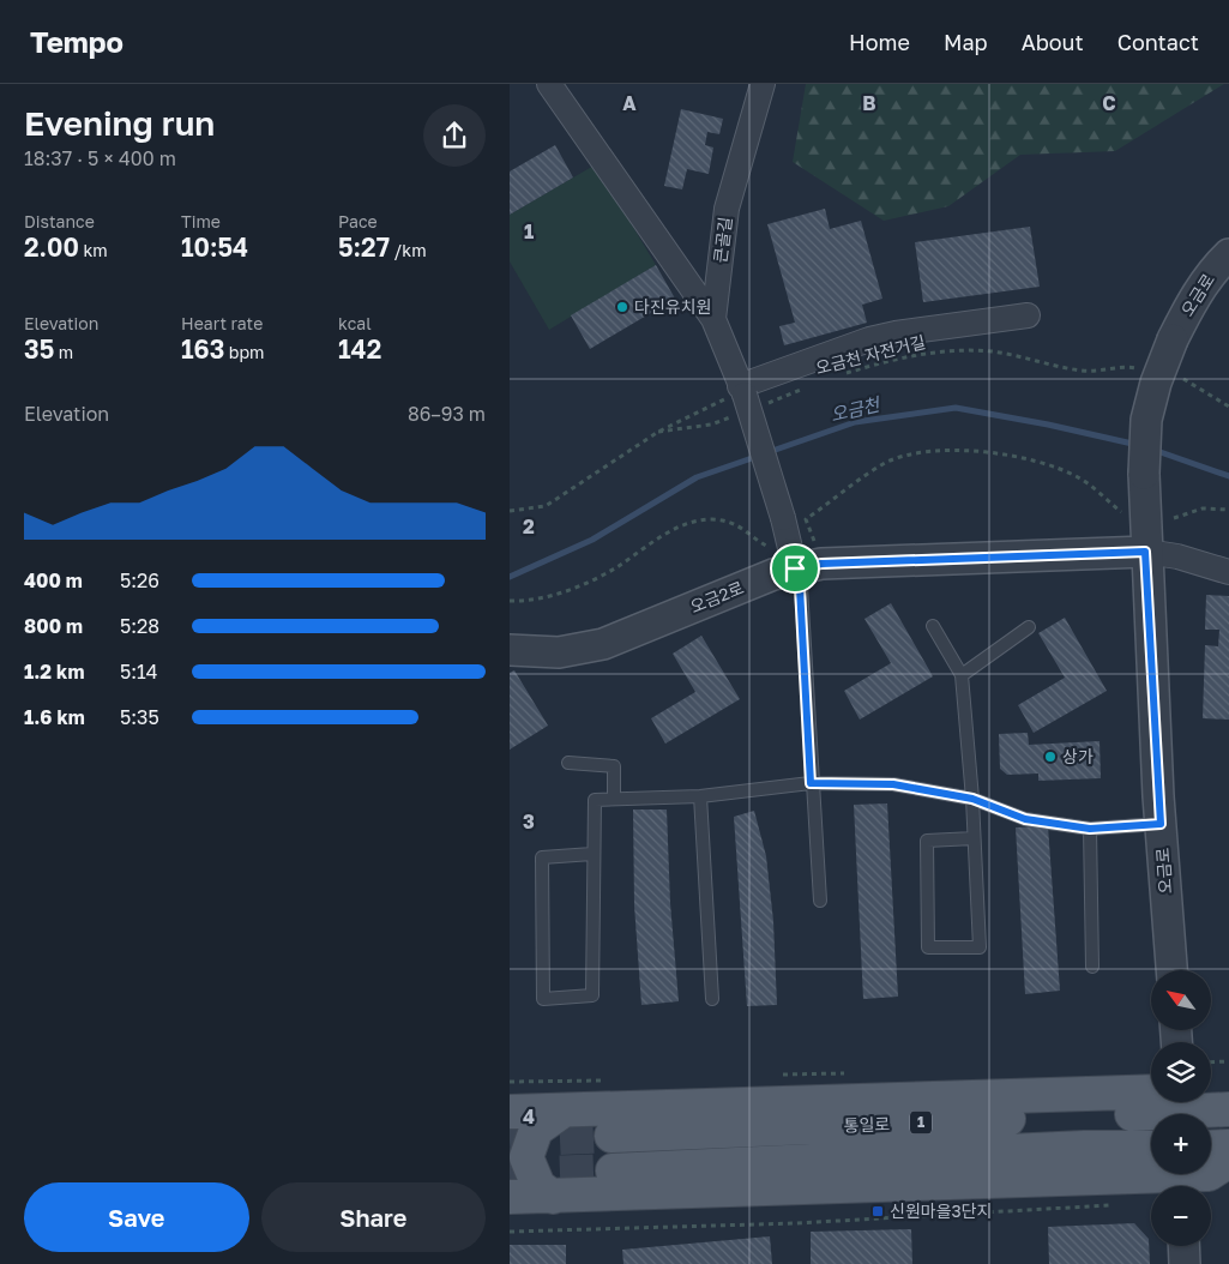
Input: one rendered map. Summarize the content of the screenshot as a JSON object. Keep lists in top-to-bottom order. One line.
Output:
{"streets":{"main road":["1","통일로"],"street":["큰골길","오금로","오금2로"],"path":["오금천 자전거길"]},"crossings":[["큰골길","오금천 자전거길"],["큰골길","오금2로"],["오금로","오금2로"]],"water":["오금천"],"places":{"other":["다진유치원","상가"],"transit":["신원마을3단지"]},"north":"top left","page":{"header":"Tempo","nav":["Home","Map","About","Contact"],"heading":["Evening run","18:37 · 5 × 400 m"],"stats":[["Distance","2.00 km"],["Time","10:54"],["Pace","5:27 /km"],["Elevation","35 m"],["Heart rate","163 bpm"],["kcal","142"]],"chart":["Elevation","86–93 m"],"list":[{"name":"400 m","note":"5:26"},{"name":"800 m","note":"5:28"},{"name":"1.2 km","note":"5:14"},{"name":"1.6 km","note":"5:35"}],"map_buttons":["+","−"],"buttons":["Save","Share"]},"grid":{"columns":["A","B","C"],"rows":["1","2","3","4"]}}
